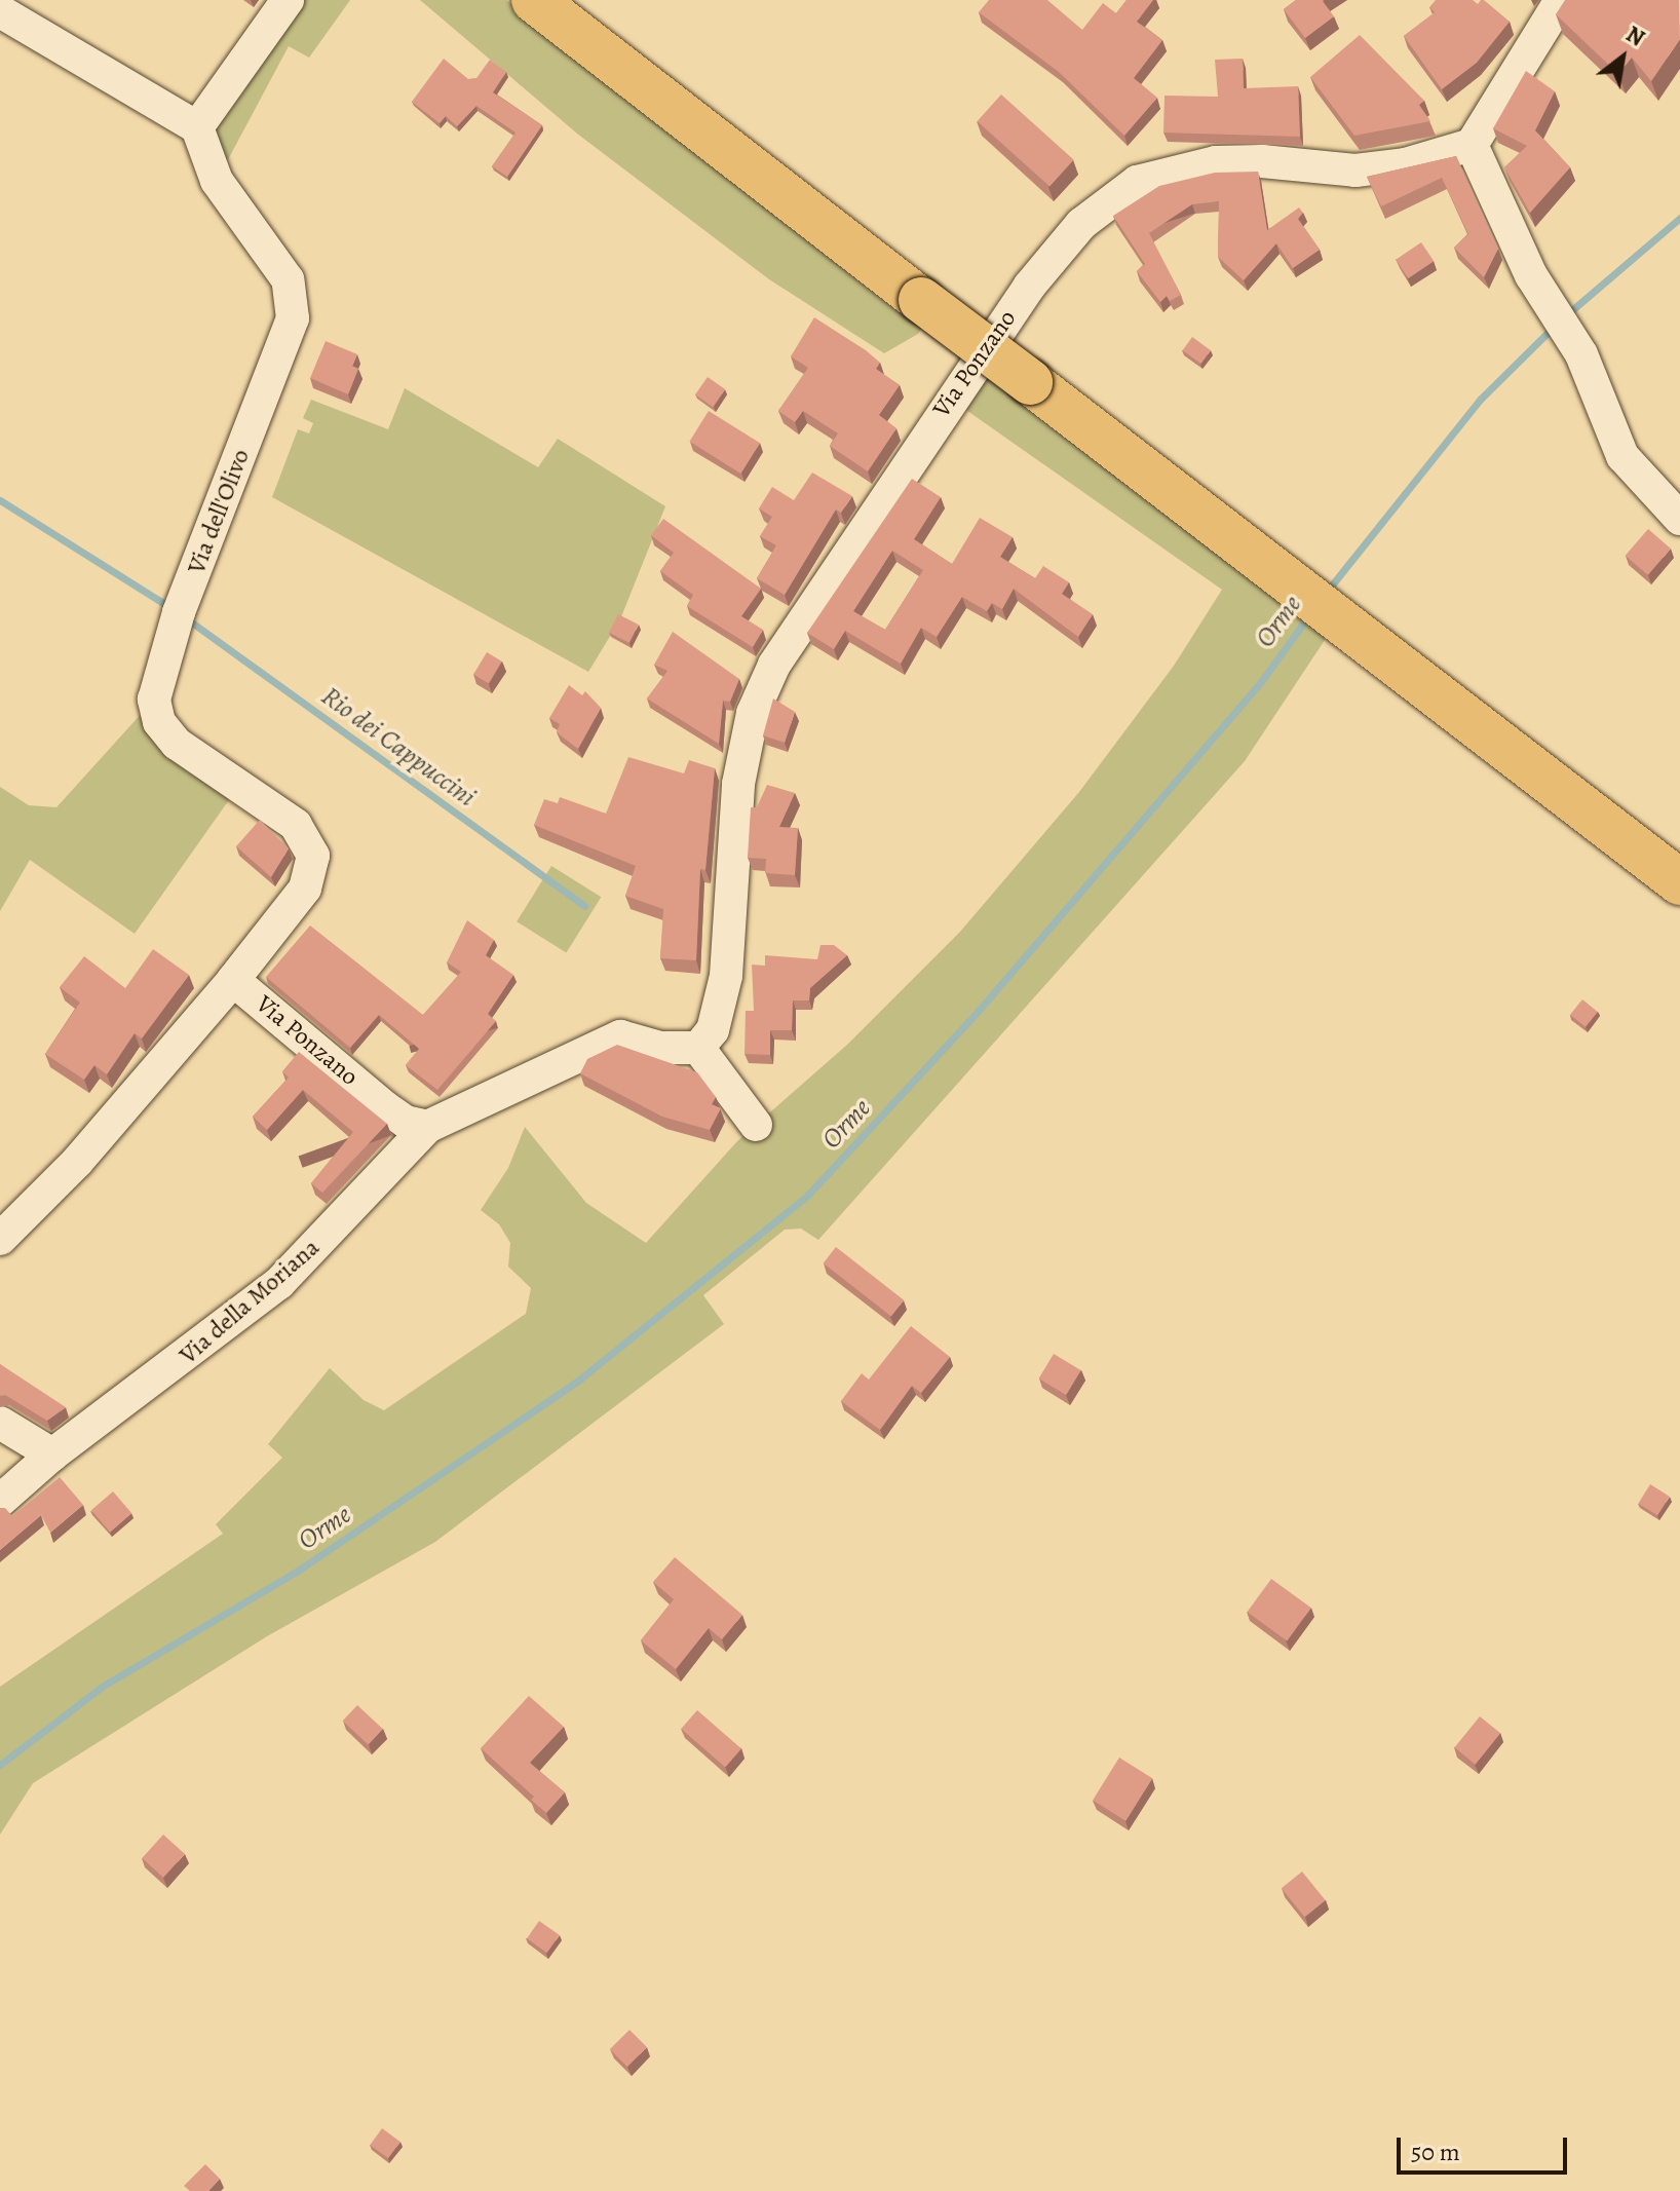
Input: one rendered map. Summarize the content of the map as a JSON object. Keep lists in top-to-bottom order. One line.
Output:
{"streets":{"street":["Via Ponzano","Via dell'Olivo","Via della Moriana"]},"crossings":[["Via Ponzano","Via dell'Olivo"],["Via Ponzano","Via della Moriana"]],"water":["Orme","Rio dei Cappuccini"],"scale_bar":"50 m","north":"top right"}
